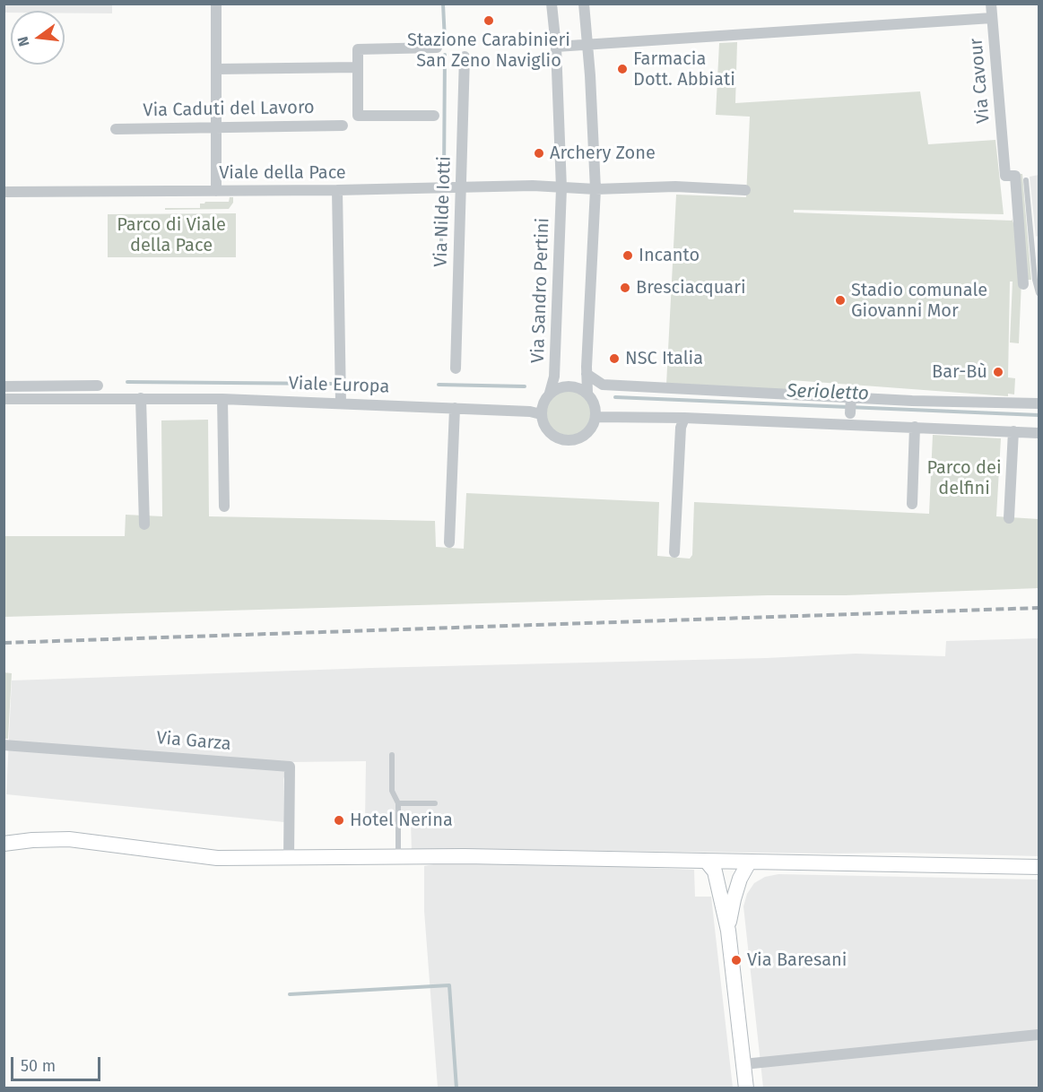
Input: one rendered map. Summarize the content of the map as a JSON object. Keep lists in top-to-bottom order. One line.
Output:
{"streets":{"street":["Via Cavour","Via Caduti del Lavoro","Viale della Pace","Via Nilde Iotti","Via Sandro Pertini","Viale Europa","Via Garza"]},"crossings":[["Via Cavour","Via Sandro Pertini"],["Via Caduti del Lavoro","Viale della Pace"],["Viale della Pace","Via Nilde Iotti"],["Viale della Pace","Via Sandro Pertini"],["Via Sandro Pertini","Viale Europa"]],"water":["Serioletto"],"parks":["Parco di Viale della Pace","Parco dei delfini"],"places":["Stazione Carabinieri San Zeno Naviglio","Farmacia Dott. Abbiati","Archery Zone","Incanto","Bresciacquari","Stadio comunale Giovanni Mor","NSC Italia","Bar-Bù","Hotel Nerina","Via Baresani"],"scale_bar":"50 m","north":"left"}
